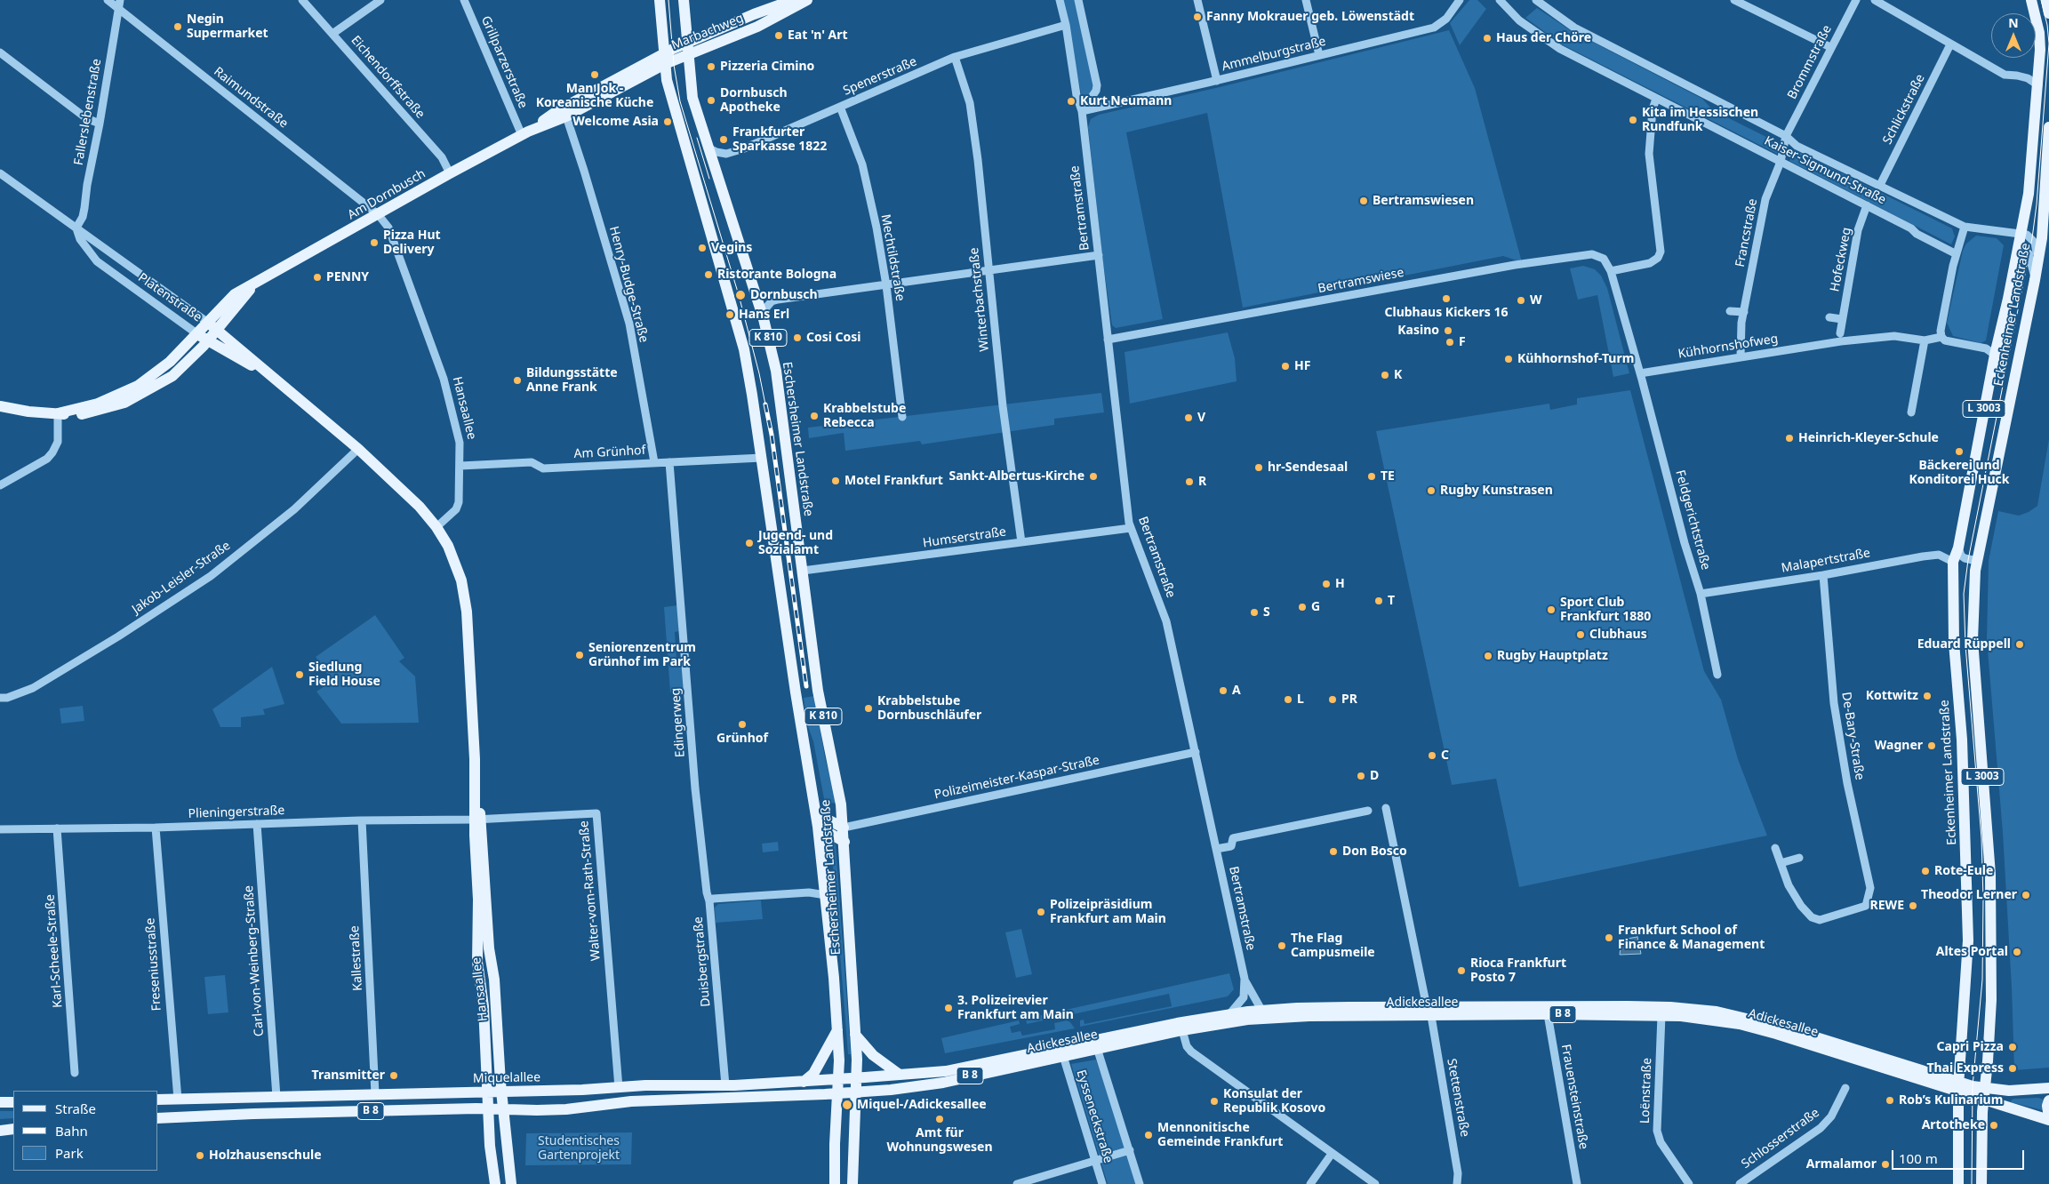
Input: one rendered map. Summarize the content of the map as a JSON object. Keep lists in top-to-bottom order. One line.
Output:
{"streets":{"main road":["Marbachweg","Am Dornbusch","Platenstraße","Eckenheimer Landstraße","K 810","Hansaallee","L 3003","Eschersheimer Landstraße","Adickesallee","B 8","Miquelallee"],"street":["Ammelburgstraße","Grillparzerstraße","Brommstraße","Spenerstraße","Eichendorffstraße","Raimundstraße","Schlickstraße","Fallerslebenstraße","Kaiser-Sigmund-Straße","Bertramstraße","Francstraße","Mechtildstraße","Hofeckweg","Bertramswiese","Henry-Budge-Straße","Winterbachstraße","Kühhornshofweg","Am Grünhof","Feldgerichtstraße","Humserstraße","Malapertstraße","Jakob-Leisler-Straße","Edingerweg","De-Bary-Straße","Polizeimeister-Kaspar-Straße","Plieningerstraße","Walter-vom-Rath-Straße","Karl-Scheele-Straße","Kallestraße","Carl-von-Weinberg-Straße","Duisbergstraße","Freseniusstraße","Loënstraße","Frauensteinstraße","Stettenstraße","Eysseneckstraße","Schlosserstraße"]},"crossings":[["Marbachweg","Am Dornbusch"],["Marbachweg","Eschersheimer Landstraße"],["Ammelburgstraße","Bertramstraße"],["Grillparzerstraße","Am Dornbusch"],["Brommstraße","Kaiser-Sigmund-Straße"],["Brommstraße","Francstraße"],["Spenerstraße","Bertramstraße"],["Spenerstraße","Mechtildstraße"],["Spenerstraße","Winterbachstraße"],["Spenerstraße","Eschersheimer Landstraße"],["Eichendorffstraße","Am Dornbusch"],["Raimundstraße","Fallerslebenstraße"],["Raimundstraße","Am Dornbusch"],["Raimundstraße","Hansaallee"],["Schlickstraße","Kaiser-Sigmund-Straße"],["Fallerslebenstraße","Platenstraße"],["Kaiser-Sigmund-Straße","Francstraße"],["Kaiser-Sigmund-Straße","Hofeckweg"],["Kaiser-Sigmund-Straße","Eckenheimer Landstraße"],["Am Dornbusch","Henry-Budge-Straße"],["Am Dornbusch","Platenstraße"],["Am Dornbusch","Hansaallee"],["Am Dornbusch","Eschersheimer Landstraße"],["Bertramstraße","Bertramswiese"],["Bertramstraße","Humserstraße"],["Bertramstraße","Polizeimeister-Kaspar-Straße"],["Bertramstraße","Adickesallee"],["Francstraße","Kühhornshofweg"],["Henry-Budge-Straße","Am Grünhof"],["Platenstraße","Hansaallee"],["Platenstraße","Jakob-Leisler-Straße"],["Winterbachstraße","Humserstraße"],["Eckenheimer Landstraße","Kühhornshofweg"],["Eckenheimer Landstraße","Malapertstraße"],["Eckenheimer Landstraße","Adickesallee"],["Eckenheimer Landstraße","B 8"],["Kühhornshofweg","Feldgerichtstraße"],["Hansaallee","Am Grünhof"],["Hansaallee","Plieningerstraße"],["Hansaallee","Walter-vom-Rath-Straße"],["Hansaallee","B 8"],["Hansaallee","Miquelallee"],["Eschersheimer Landstraße","Am Grünhof"],["Eschersheimer Landstraße","Humserstraße"],["Eschersheimer Landstraße","Polizeimeister-Kaspar-Straße"],["Eschersheimer Landstraße","Duisbergstraße"],["Eschersheimer Landstraße","Adickesallee"],["Eschersheimer Landstraße","B 8"],["Eschersheimer Landstraße","Miquelallee"],["Am Grünhof","Edingerweg"],["Feldgerichtstraße","Malapertstraße"],["Malapertstraße","De-Bary-Straße"],["Edingerweg","Duisbergstraße"],["Plieningerstraße","Walter-vom-Rath-Straße"],["Plieningerstraße","Karl-Scheele-Straße"],["Plieningerstraße","Kallestraße"],["Plieningerstraße","Carl-von-Weinberg-Straße"],["Plieningerstraße","Freseniusstraße"],["Walter-vom-Rath-Straße","Miquelallee"],["Kallestraße","Miquelallee"],["Carl-von-Weinberg-Straße","Miquelallee"],["Duisbergstraße","Miquelallee"],["Freseniusstraße","Miquelallee"],["Adickesallee","B 8"],["Adickesallee","Miquelallee"],["Adickesallee","Loënstraße"],["Adickesallee","Frauensteinstraße"],["Adickesallee","Stettenstraße"],["Adickesallee","Eysseneckstraße"]],"parks":["Studentisches Gartenprojekt"],"places":["Fanny Mokrauer geb. Löwenstädt","Negin Supermarket","Eat 'n' Art","Haus der Chöre","Pizzeria Cimino","Man Jok - Koreanische Küche","Dornbusch Apotheke","Kurt Neumann","Kita im Hessischen Rundfunk","Welcome Asia","Frankfurter Sparkasse 1822","Bertramswiesen","Pizza Hut Delivery","Vegins","Ristorante Bologna","PENNY","Dornbusch","Clubhaus Kickers 16","W","Hans Erl","Kasino","Cosi Cosi","F","Kühhornshof-Turm","HF","K","Bildungsstätte Anne Frank","Krabbelstube Rebecca","V","Heinrich-Kleyer-Schule","Bäckerei und Konditorei Huck","hr-Sendesaal","Sankt-Albertus-Kirche","TE","Motel Frankfurt","R","Rugby Kunstrasen","Jugend- und Sozialamt","H","T","G","Sport Club Frankfurt 1880","S","Clubhaus","Eduard Rüppell","Seniorenzentrum Grünhof im Park","Rugby Hauptplatz","Siedlung Field House","A","Kottwitz","L","PR","Krabbelstube Dornbuschläufer","Grünhof","Wagner","C","D","Don Bosco","Rote-Eule","Theodor Lerner","REWE","Polizeipräsidium Frankfurt am Main","Frankfurt School of Finance & Management","The Flag Campusmeile","Altes Portal","Rioca Frankfurt Posto 7","3. Polizeirevier Frankfurt am Main","Capri Pizza","Thai Express","Transmitter","Rob’s Kulinarium","Konsulat der Republik Kosovo","Miquel-/Adickesallee","Amt für Wohnungswesen","Artotheke","Mennonitische Gemeinde Frankfurt","Holzhausenschule","Armalamor"],"legend":["Straße","Bahn","Park"],"scale_bar":"100 m","north":"top"}
